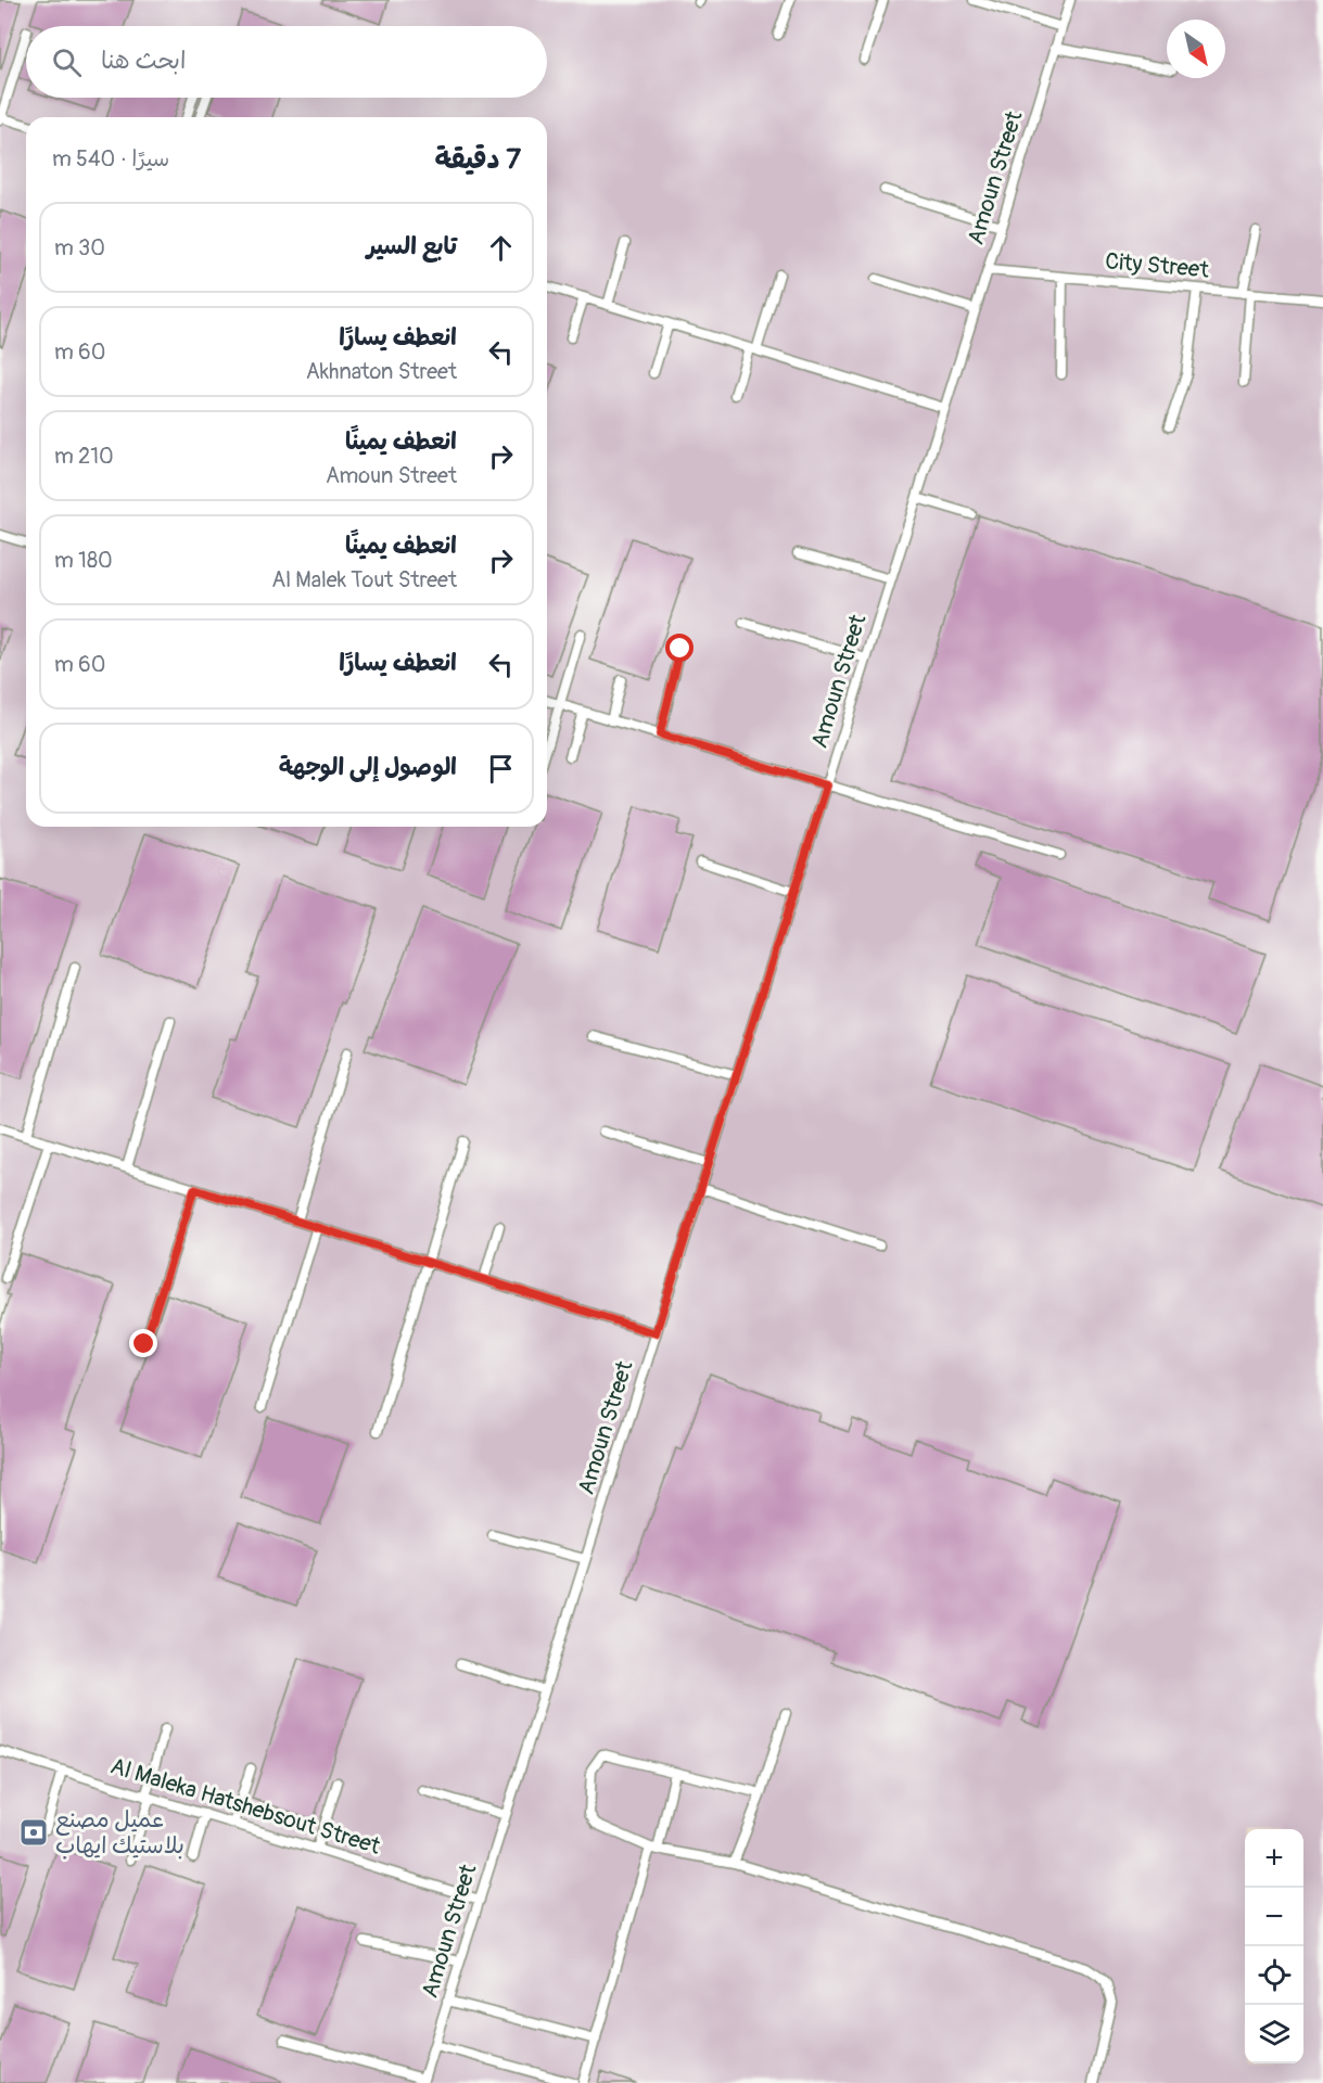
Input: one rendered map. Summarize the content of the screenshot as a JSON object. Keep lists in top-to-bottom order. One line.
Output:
{"streets":{"lane":["Amoun Street","City Street","Al Maleka Hatshebsout Street"]},"crossings":[["Amoun Street","City Street"],["Amoun Street","Al Maleka Hatshebsout Street"]],"places":{"bank":["عميل مصنع بلاستيك ايهاب"]},"north":"bottom right","page":{"search":"ابحث هنا","heading":["7 دقيقة","سيرًا · 540 m"],"list":[["تابع السير","30 m"],["انعطف يسارًا","Akhnaton Street","60 m"],["انعطف يمينًا","Amoun Street","210 m"],["انعطف يمينًا","Al Malek Tout Street","180 m"],["انعطف يسارًا","60 m"],"الوصول إلى الوجهة"],"map_buttons":["+","−"]}}
